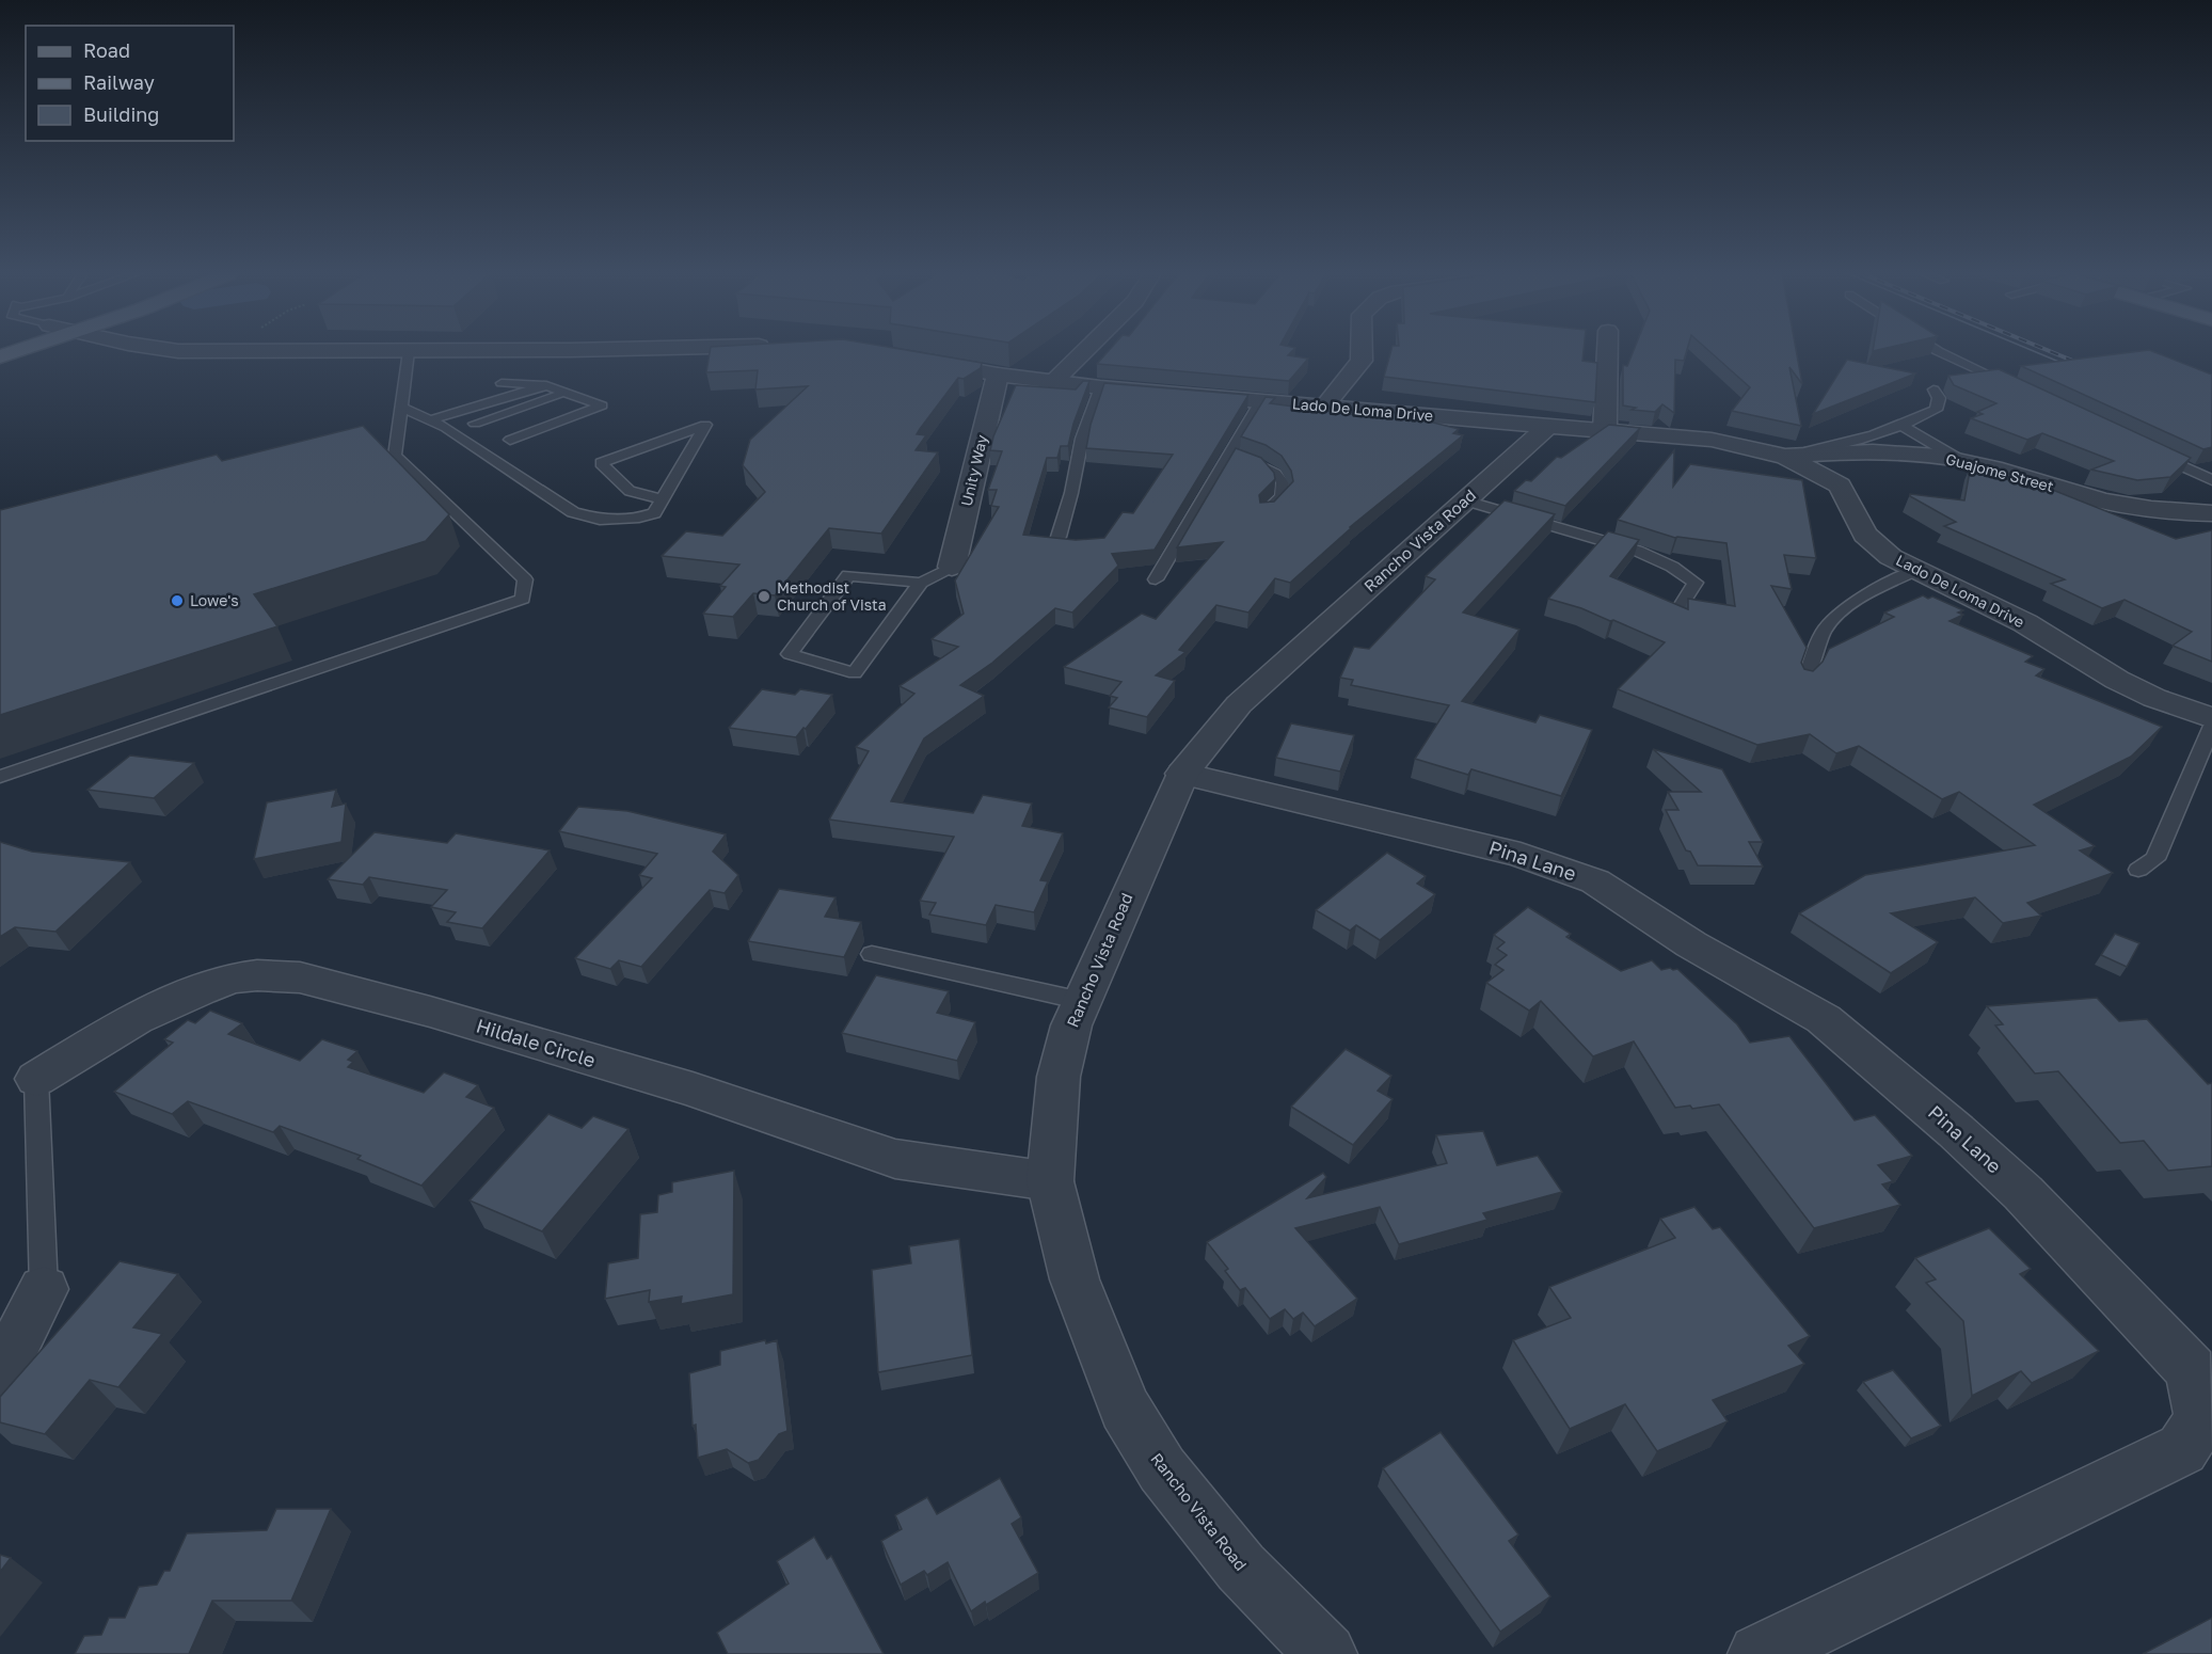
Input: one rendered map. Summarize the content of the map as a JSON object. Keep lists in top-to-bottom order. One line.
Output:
{"streets":{"street":["Lado De Loma Drive","Unity Way","Guajome Street","Rancho Vista Road","Pina Lane","Hildale Circle"]},"crossings":[["Lado De Loma Drive","Unity Way"],["Lado De Loma Drive","Guajome Street"],["Lado De Loma Drive","Rancho Vista Road"],["Rancho Vista Road","Pina Lane"],["Rancho Vista Road","Hildale Circle"]],"places":["Methodist Church of Vista","Lowe's"],"legend":["Road","Railway","Building"]}
